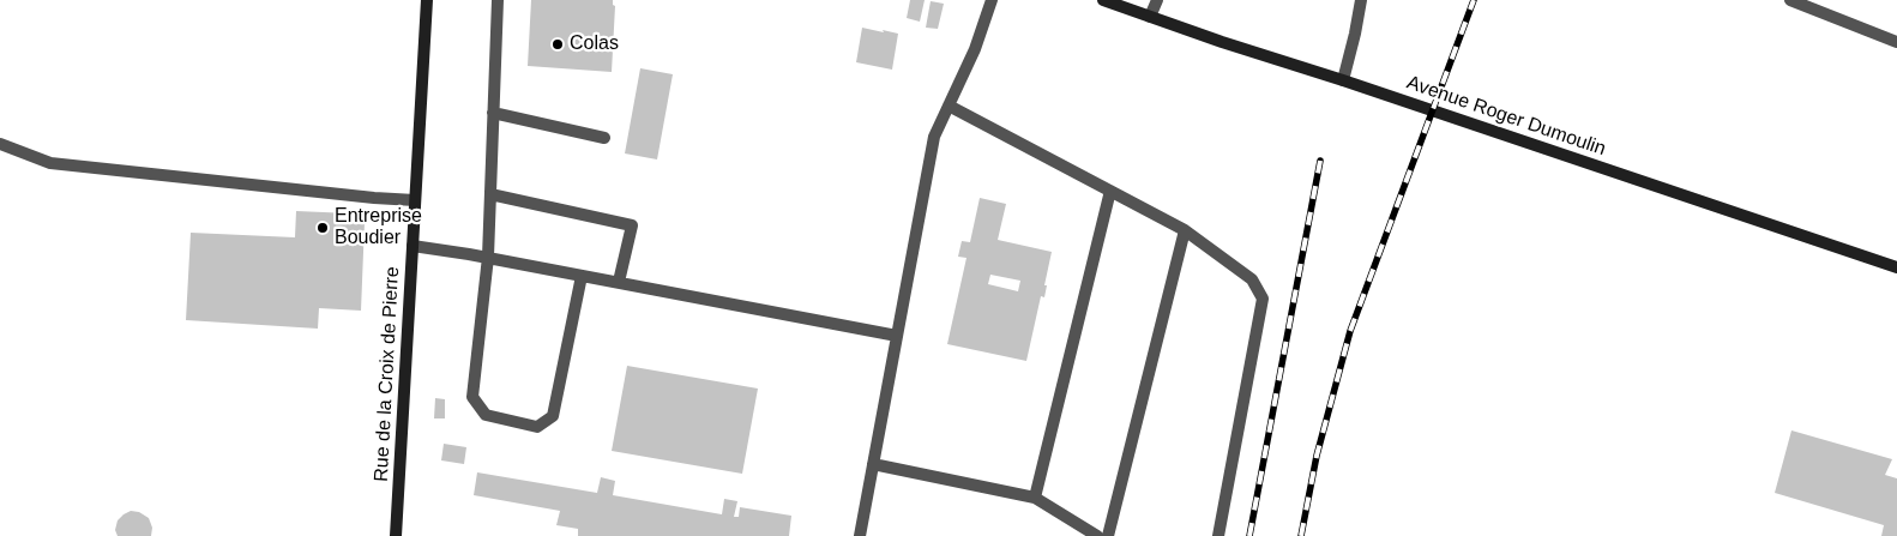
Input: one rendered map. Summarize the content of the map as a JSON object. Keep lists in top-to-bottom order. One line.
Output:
{"streets":{"main road":["Avenue Roger Dumoulin","Rue de la Croix de Pierre"]},"places":["Colas","Entreprise Boudier"]}
